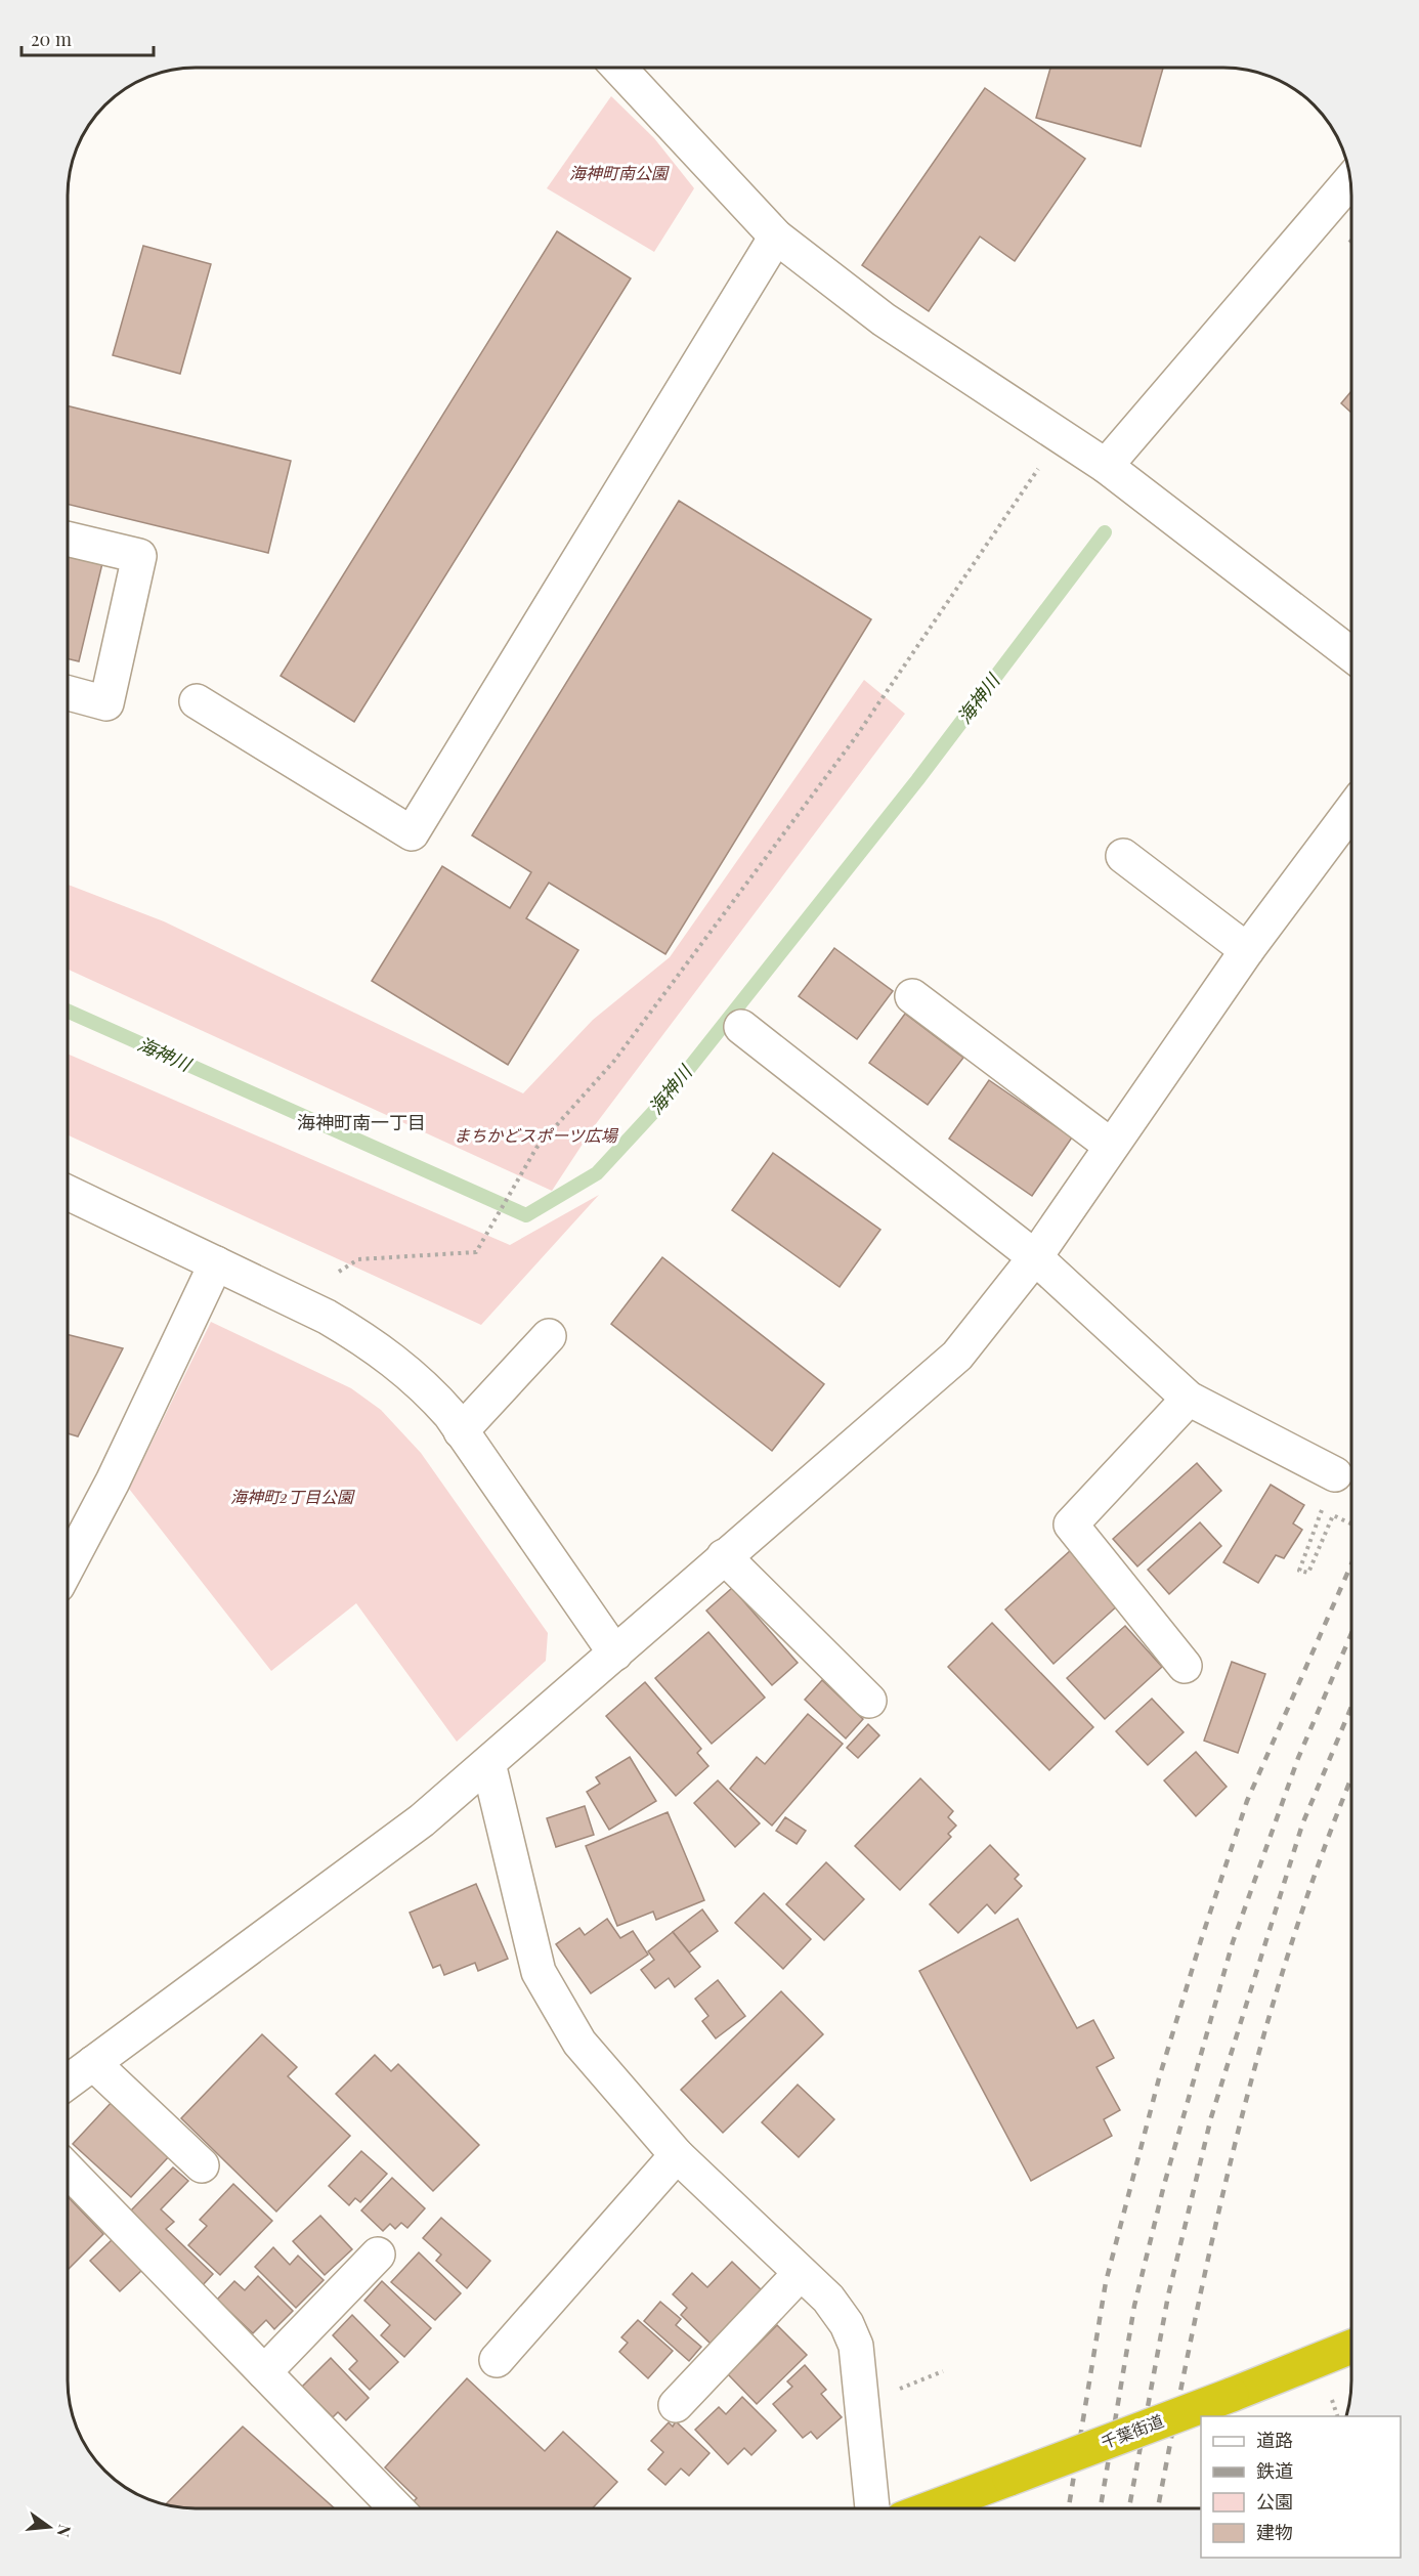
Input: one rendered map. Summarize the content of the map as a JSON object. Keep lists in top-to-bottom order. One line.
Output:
{"streets":{"highway":["千葉街道"]},"districts":["海神町南一丁目"],"water":["海神川"],"parks":["海神町南公園","まちかどスポーツ広場","海神町2丁目公園"],"legend":["道路","鉄道","公園","建物"],"scale_bar":"20 m","north":"right"}
